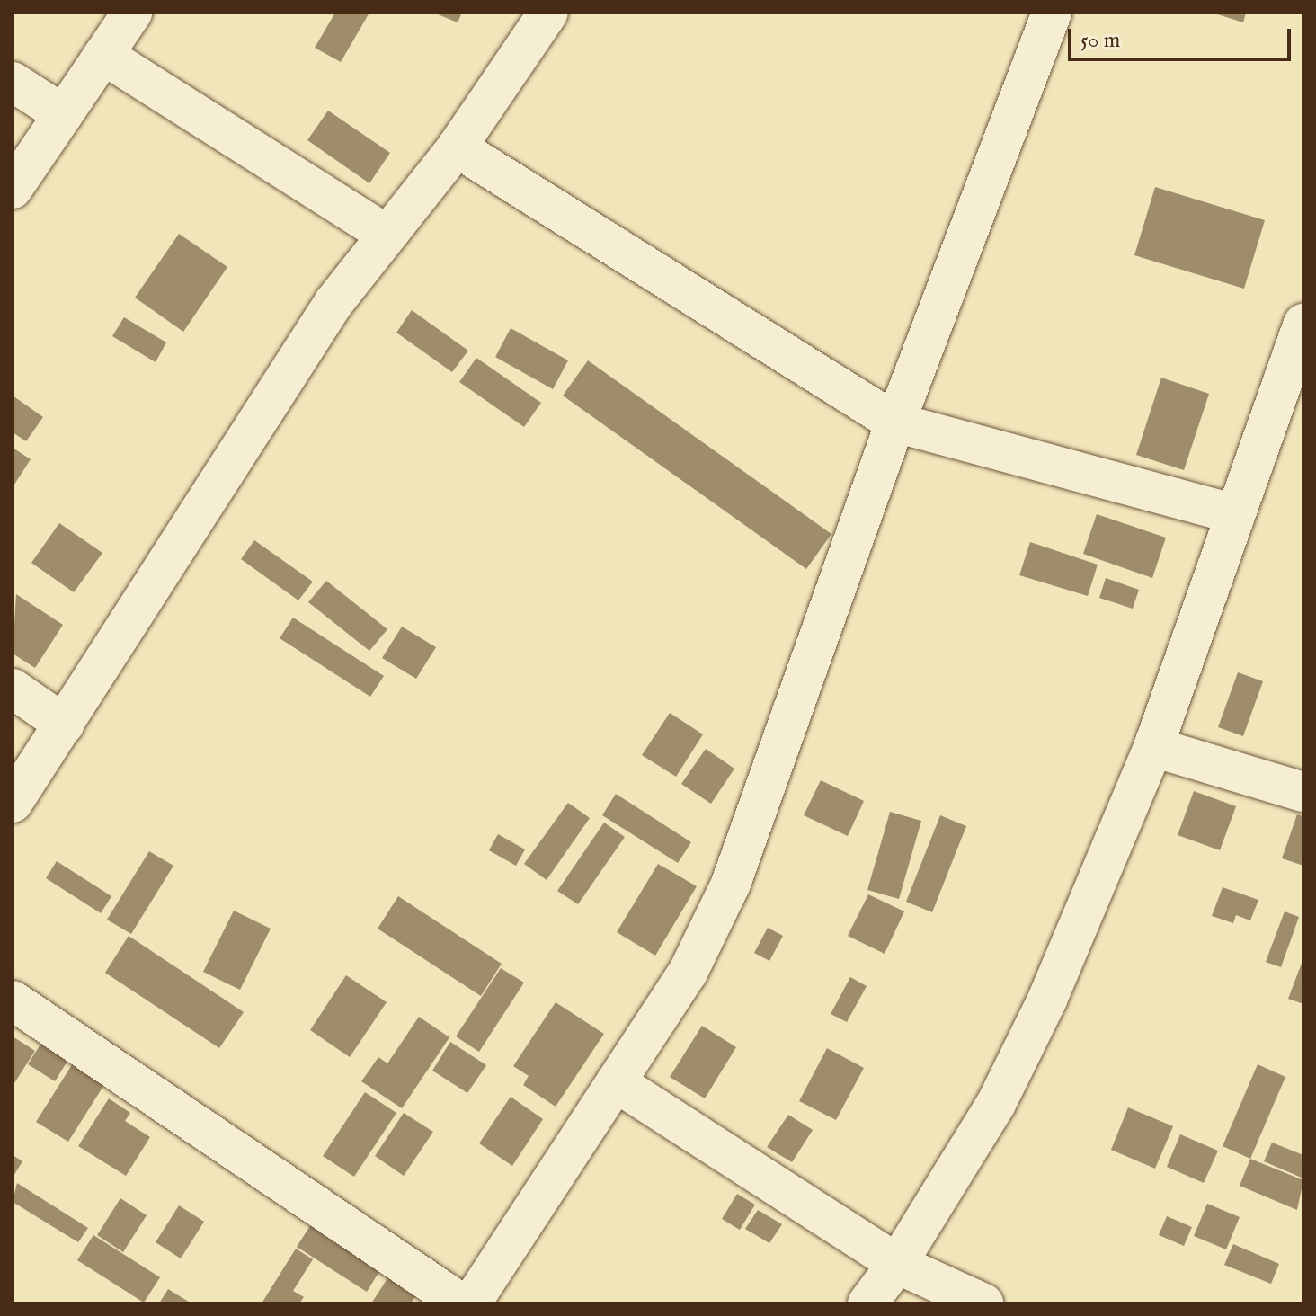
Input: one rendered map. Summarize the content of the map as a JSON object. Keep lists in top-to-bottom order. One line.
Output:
{"scale_bar":"50 m"}
